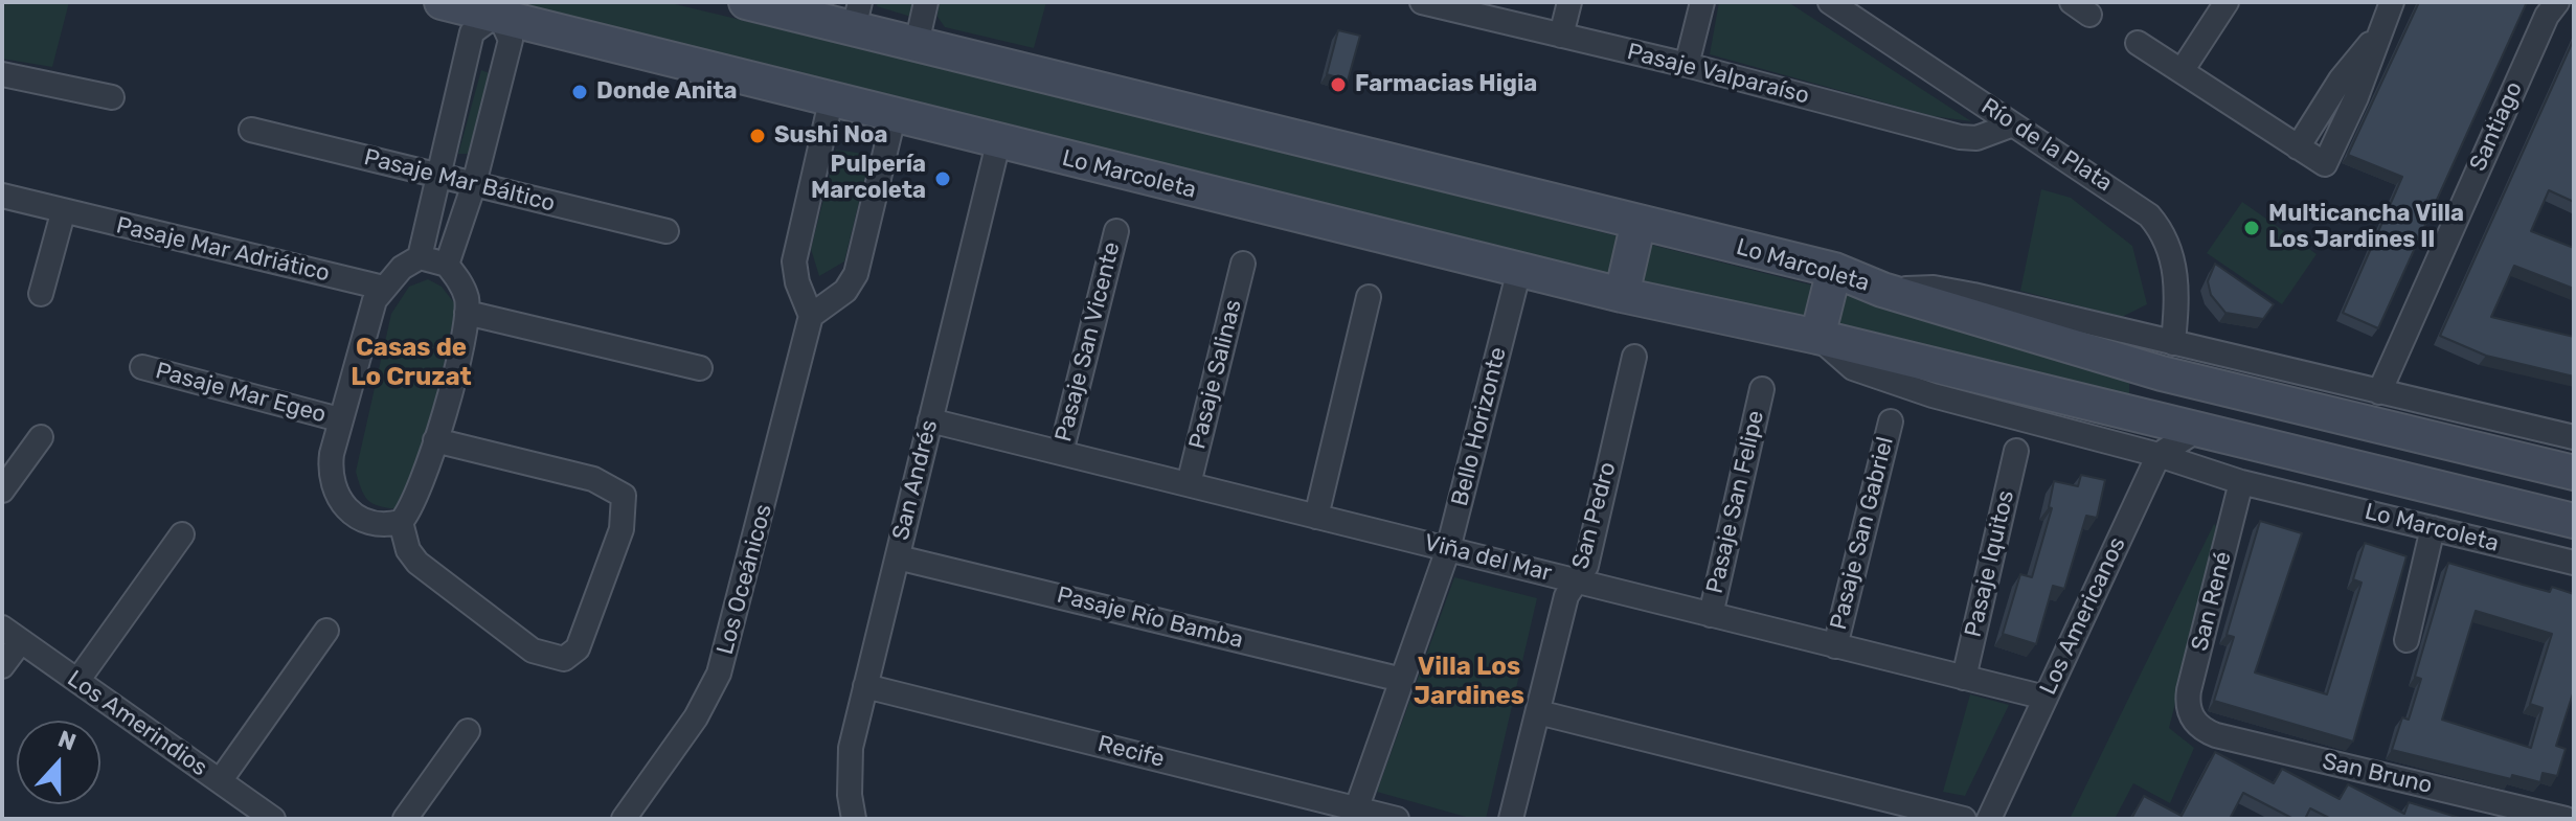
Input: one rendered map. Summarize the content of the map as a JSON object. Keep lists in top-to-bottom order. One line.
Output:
{"streets":{"main road":["Lo Marcoleta"],"street":["Pasaje Valparaíso","Santiago","Río de la Plata","Pasaje Mar Báltico","Pasaje Mar Adriático","Pasaje San Vicente","Pasaje Salinas","Pasaje Mar Egeo","Bello Horizonte","San Andrés","Pasaje San Felipe","San Pedro","Pasaje San Gabriel","Viña del Mar","Pasaje Iquitos","Los Oceánicos","San René","Los Americanos","Pasaje Río Bamba","Los Amerindios","Recife","San Bruno"]},"crossings":[["Pasaje Valparaíso","Río de la Plata"],["Santiago","Lo Marcoleta"],["Río de la Plata","Lo Marcoleta"],["Lo Marcoleta","Bello Horizonte"],["Lo Marcoleta","San Andrés"],["Lo Marcoleta","San René"],["Lo Marcoleta","Los Americanos"],["Pasaje San Vicente","Viña del Mar"],["Pasaje Salinas","Viña del Mar"],["Bello Horizonte","Viña del Mar"],["Bello Horizonte","Pasaje Río Bamba"],["Bello Horizonte","Recife"],["San Andrés","Viña del Mar"],["San Andrés","Pasaje Río Bamba"],["San Andrés","Recife"],["Pasaje San Felipe","Viña del Mar"],["San Pedro","Viña del Mar"],["Pasaje San Gabriel","Viña del Mar"],["Viña del Mar","Pasaje Iquitos"],["Viña del Mar","Los Americanos"],["San René","San Bruno"]],"districts":["Casas de Lo Cruzat","Villa Los Jardines"],"places":["Farmacias Higia","Donde Anita","Sushi Noa","Pulpería Marcoleta","Multicancha Villa Los Jardines II"],"north":"top"}
